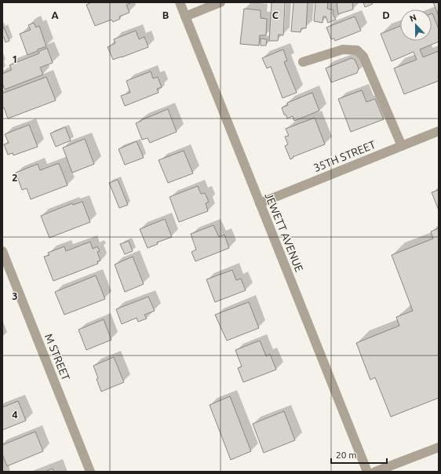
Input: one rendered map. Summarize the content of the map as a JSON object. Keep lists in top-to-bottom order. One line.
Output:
{"streets":{"street":["35TH STREET","JEWETT AVENUE","M STREET"]},"crossings":[["35TH STREET","JEWETT AVENUE"]],"scale_bar":"20 m","north":"top","grid":{"columns":["A","B","C","D"],"rows":["1","2","3","4"]}}
